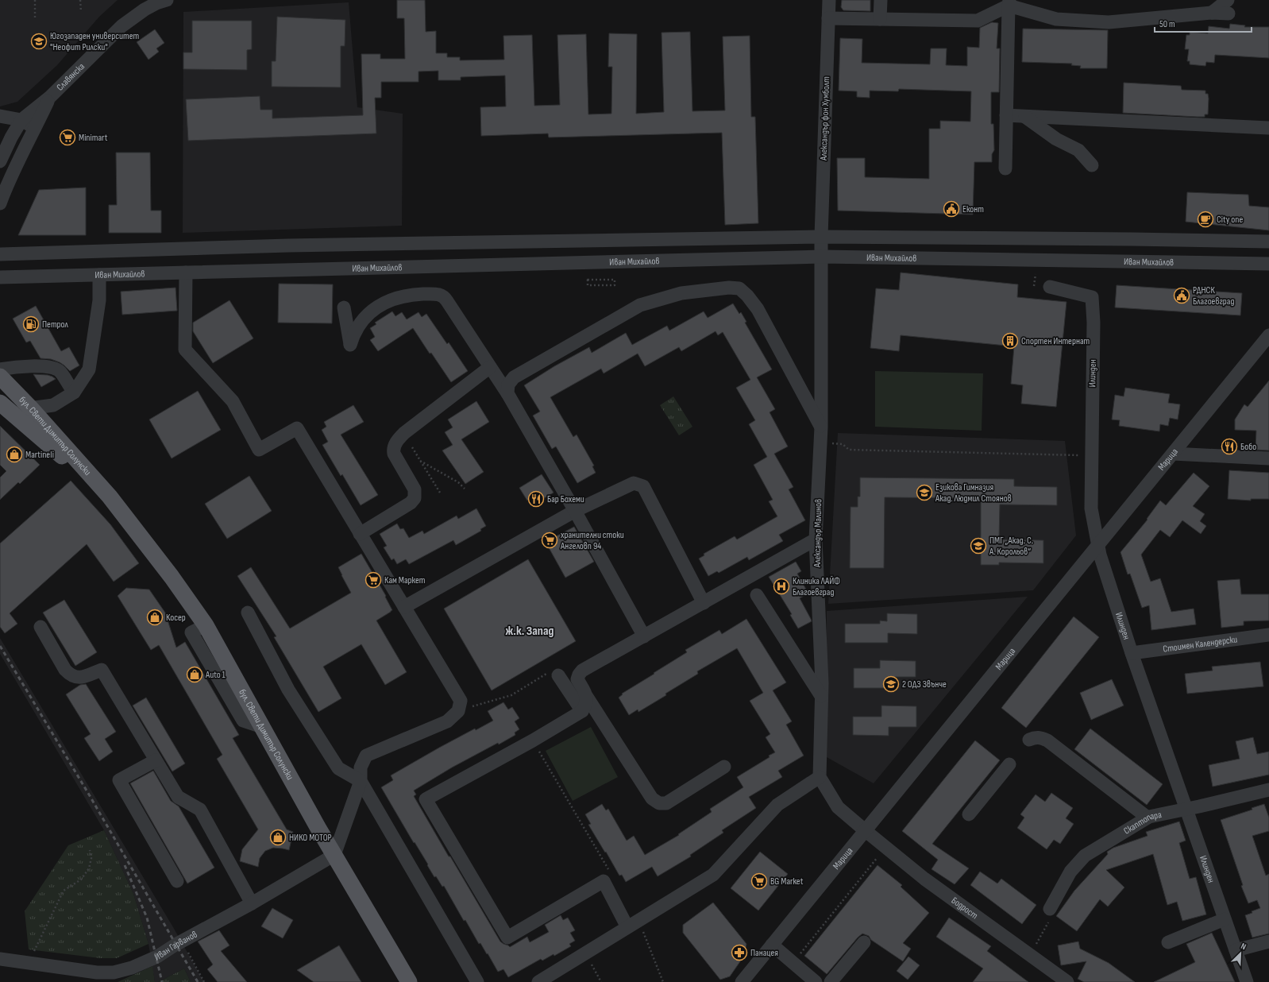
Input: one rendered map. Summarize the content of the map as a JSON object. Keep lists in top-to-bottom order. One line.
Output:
{"streets":{"main road":["бул. Свети Димитър Солунски"],"street":["Славянска","Александър фон Хумболт","Иван Михайлов","Илинден","Марица","Александър Малинов","Стоимен Календерски","Скаптопара","Бодрост","Иван Гарванов"]},"crossings":[["Александър фон Хумболт","Александър Малинов"],["Иван Михайлов","Александър Малинов"],["Илинден","Марица"],["Илинден","Стоимен Календерски"],["Илинден","Скаптопара"],["бул. Свети Димитър Солунски","Иван Гарванов"],["Марица","Бодрост"]],"districts":["ж.к. Запад"],"places":{"school or university":["Югозападен университет \"Неофит Рилски\"","Езикова Гимназия Акад. Людмил Стоянов","ПМГ „Акад. С. А. Корольов“","2 ОДЗ Звънче"],"supermarket":["Minimart","хранителни стоки Ангеловп 94","Кам Маркет","BG Market"],"public building":["Еконт","РДНСК Благоевград"],"cafe":["City one"],"fuel station":["Петрол"],"building":["Спортен Интернат"],"restaurant":["Бобо","Бар Бохеми"],"shop":["Martineli","Косер","Auto 1","НИКО МОТОР"],"hospital":["Клиника ЛАЙФ Благоевград"],"pharmacy":["Панацея"]},"scale_bar":"50 m","north":"top right"}
